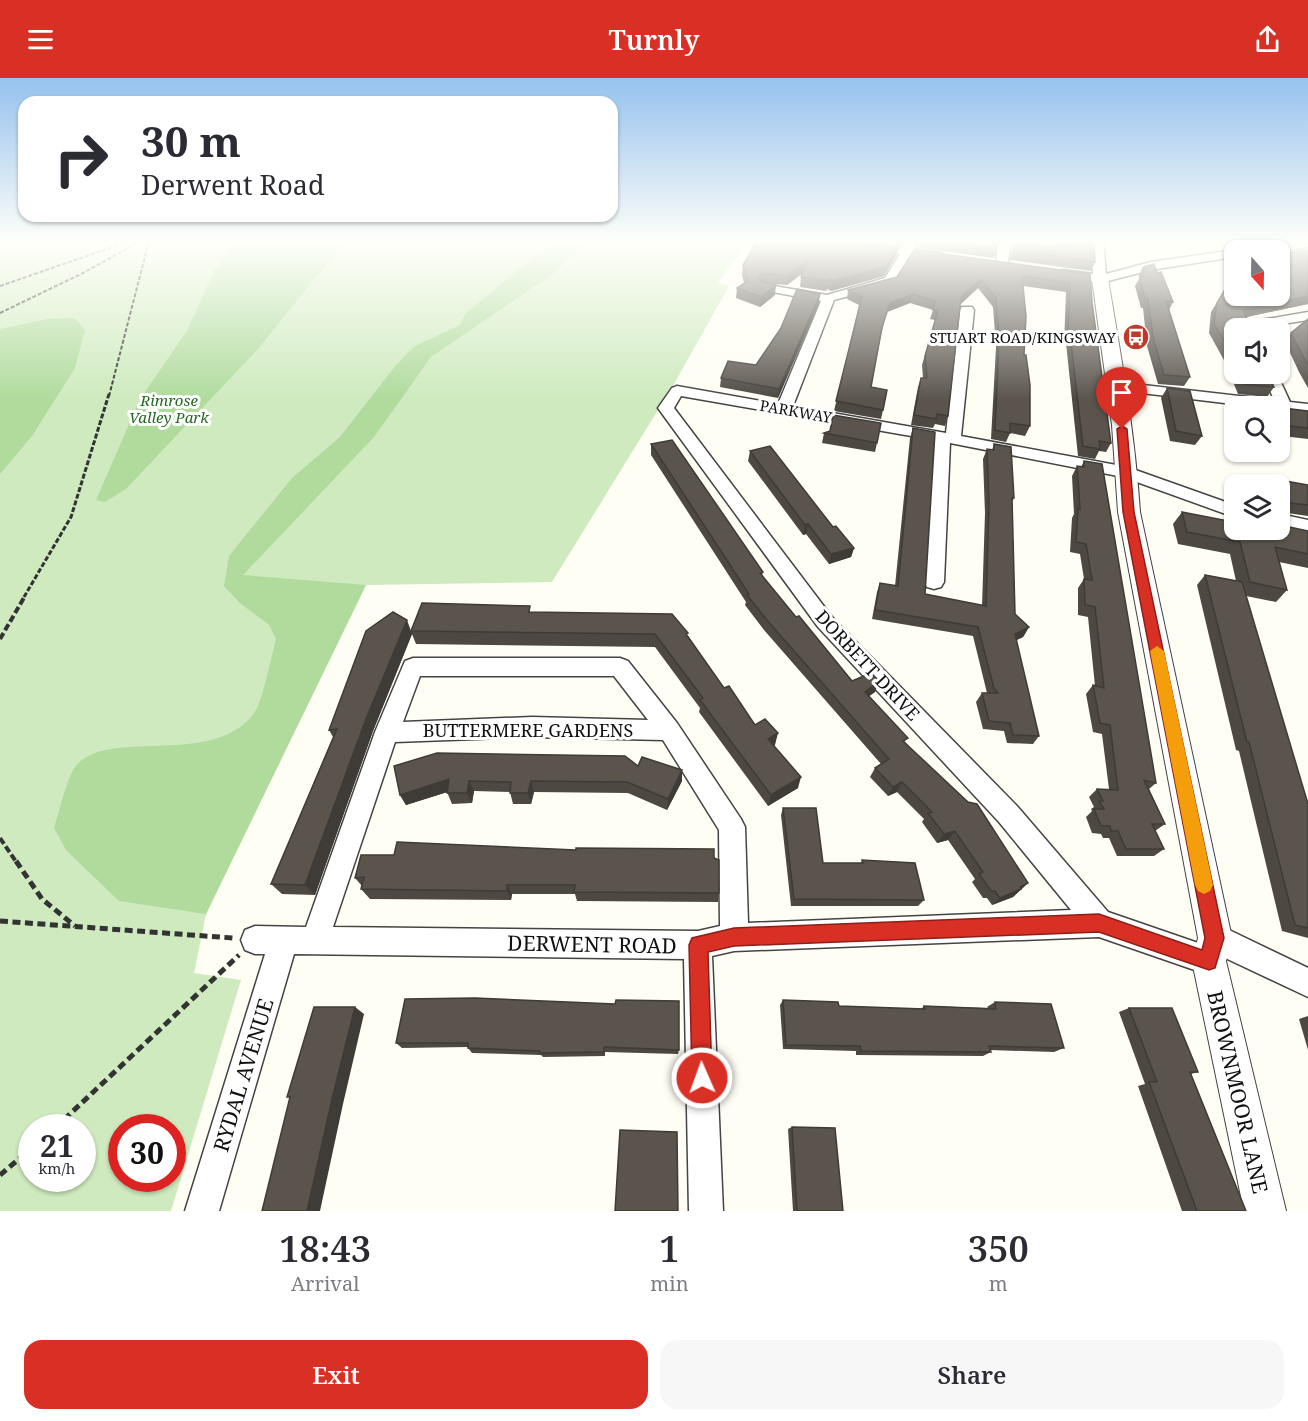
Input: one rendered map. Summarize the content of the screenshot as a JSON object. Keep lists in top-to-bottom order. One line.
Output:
{"streets":{"street":["PARKWAY","DORBETT DRIVE","BUTTERMERE GARDENS","DERWENT ROAD","RYDAL AVENUE","BROWNMOOR LANE"]},"crossings":[["PARKWAY","DORBETT DRIVE"],["PARKWAY","BROWNMOOR LANE"],["DORBETT DRIVE","DERWENT ROAD"],["BUTTERMERE GARDENS","DERWENT ROAD"],["DERWENT ROAD","RYDAL AVENUE"],["DERWENT ROAD","BROWNMOOR LANE"]],"parks":["Rimrose Valley Park"],"places":{"bus stop":["STUART ROAD/KINGSWAY"]},"north":"bottom","page":{"header":"Turnly","turn":["30 m","Derwent Road"],"speed":"21 km/h","limit":"30","eta":["18:43","Arrival","1","min","350","m"],"buttons":["Exit","Share"]}}
